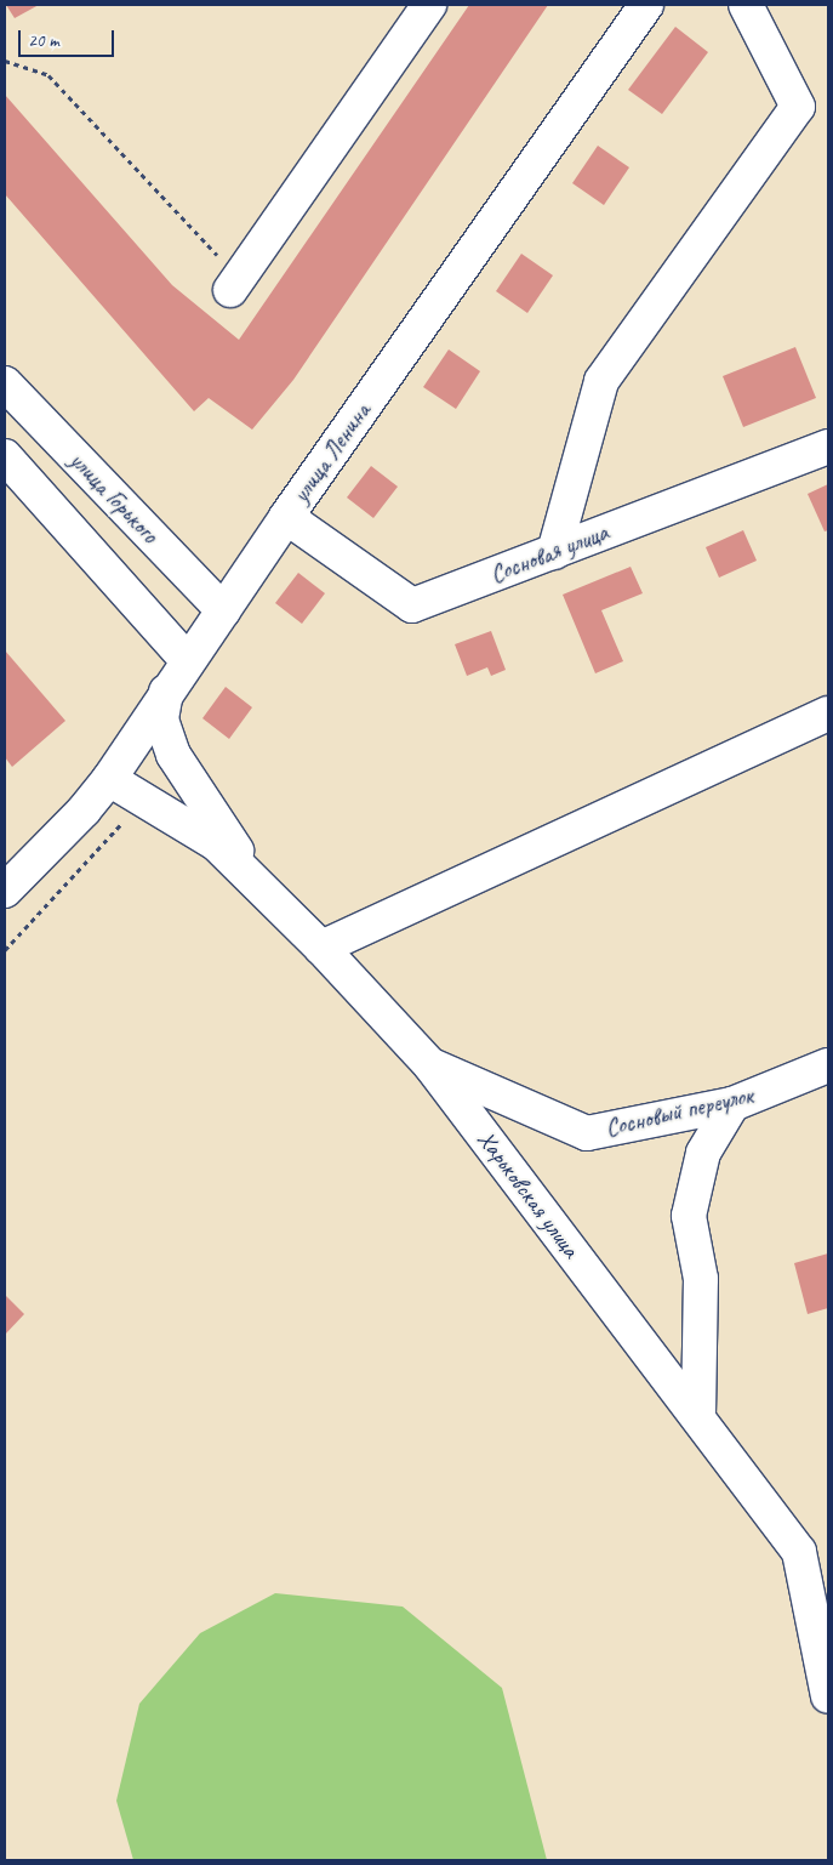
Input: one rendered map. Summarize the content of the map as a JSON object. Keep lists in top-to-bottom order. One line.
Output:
{"streets":{"street":["улица Ленина","улица Горького","Сосновая улица","Сосновый переулок","Харьковская улица"]},"crossings":[["улица Ленина","улица Горького"],["улица Ленина","Сосновая улица"],["улица Ленина","Харьковская улица"],["Сосновый переулок","Харьковская улица"]],"scale_bar":"20 m"}
